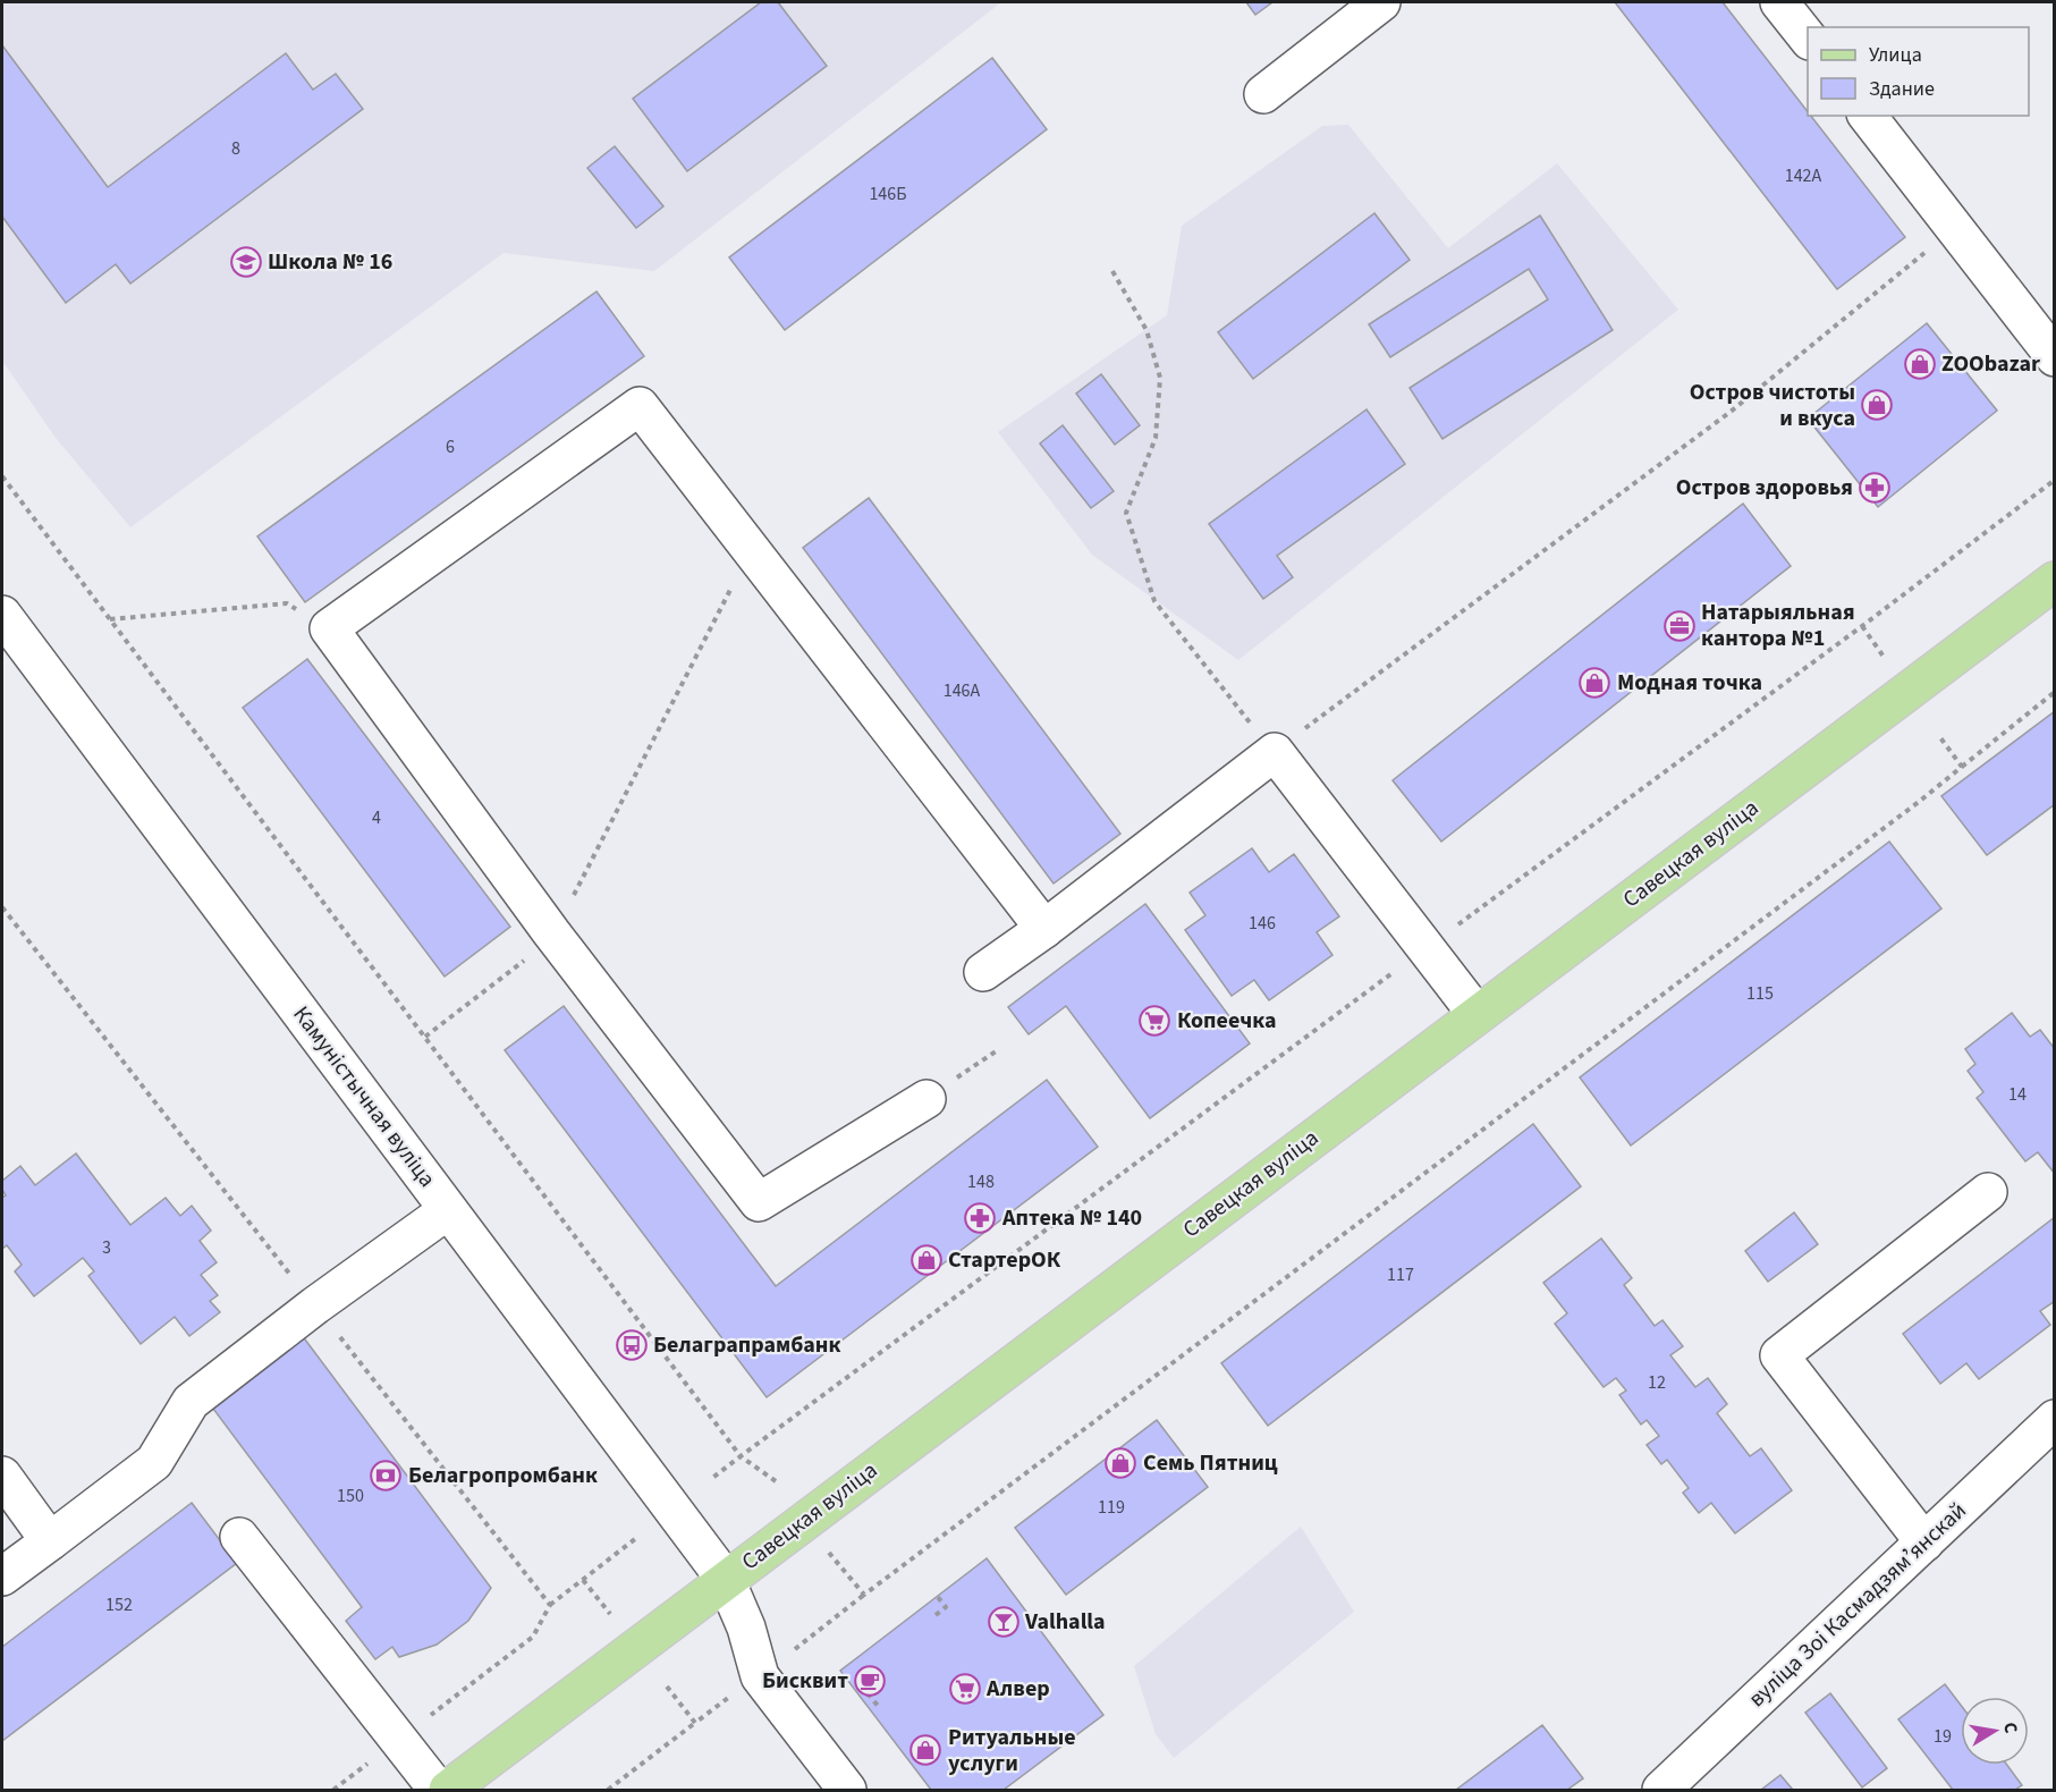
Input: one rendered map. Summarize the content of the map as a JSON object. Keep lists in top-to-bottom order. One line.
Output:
{"streets":{"main road":["Савецкая вуліца"],"street":["Камуністычная вуліца","вуліца Зоі Касмадзямʼянскай"]},"crossings":[["Савецкая вуліца","Камуністычная вуліца"]],"places":{"school or university":["Школа № 16"],"shop":["ZOObazar","Остров чистоты и вкуса","Модная точка","СтартерОК","Семь Пятниц","Ритуальные услуги"],"pharmacy":["Остров здоровья","Аптека № 140"],"office":["Натарыяльная кантора №1"],"supermarket":["Копеечка","Алвер"],"bus stop":["Белаграпрамбанк"],"bank":["Белагропромбанк"],"bar":["Valhalla"],"cafe":["Бисквит"]},"house_numbers":["8","142А","146Б","6","146А","4","146","115","14","148","3","117","12","150","119","152","19"],"legend":["Улица","Здание"],"north":"right"}
